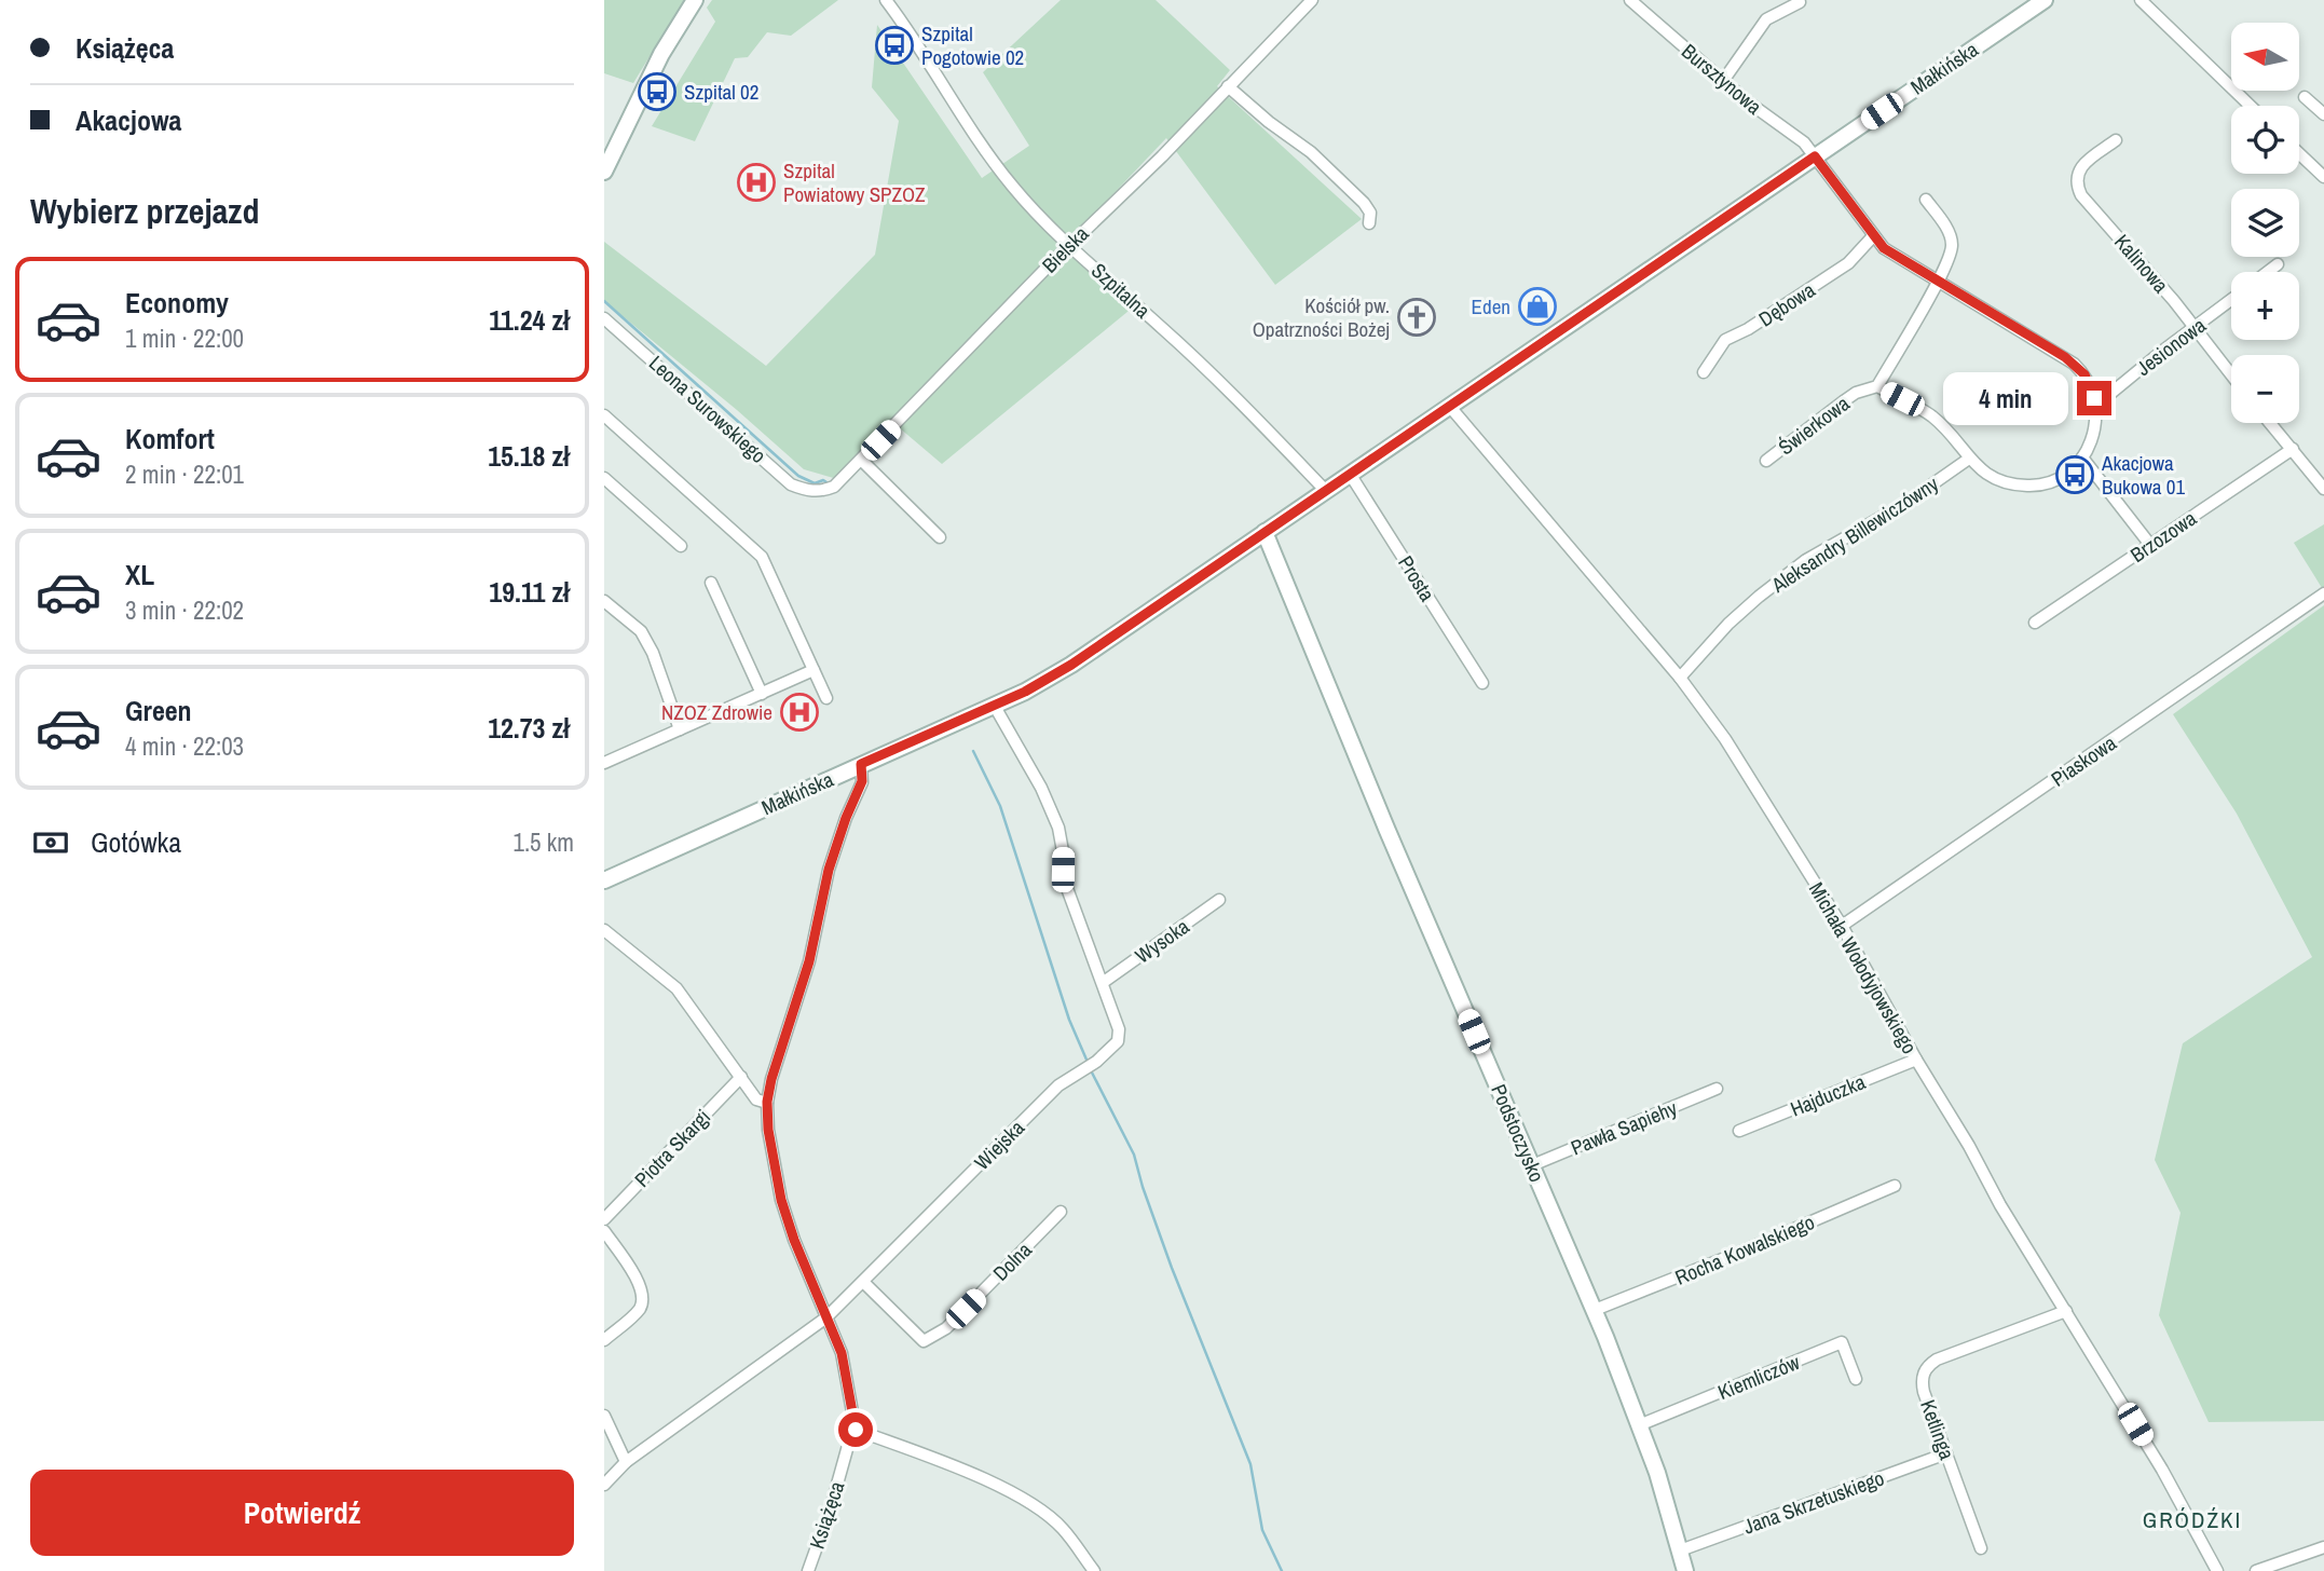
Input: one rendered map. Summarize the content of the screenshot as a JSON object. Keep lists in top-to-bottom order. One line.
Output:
{"streets":{"main road":["Małkińska","Podstoczysko"],"street":["Bursztynowa","Bielska","Kalinowa","Szpitalna","Dębowa","Jesionowa","Leona Surowskiego","Świerkowa","Aleksandry Billewiczówny","Brzozowa","Prosta","Piaskowa","Wysoka","Michała Wołodyjowskiego","Hajduczka","Pawła Sapiehy","Wiejska","Piotra Skargi","Rocha Kowalskiego","Dolna","Kiemliczów","Ketlinga","Jana Skrzetuskiego","Książęca"]},"crossings":[["Małkińska","Bursztynowa"],["Małkińska","Szpitalna"],["Małkińska","Prosta"],["Małkińska","Michała Wołodyjowskiego"],["Małkińska","Podstoczysko"],["Małkińska","Wiejska"],["Bursztynowa","Dębowa"],["Bursztynowa","Jesionowa"],["Bielska","Szpitalna"],["Bielska","Leona Surowskiego"],["Kalinowa","Jesionowa"],["Aleksandry Billewiczówny","Michała Wołodyjowskiego"],["Piaskowa","Michała Wołodyjowskiego"],["Wysoka","Wiejska"],["Michała Wołodyjowskiego","Hajduczka"],["Michała Wołodyjowskiego","Ketlinga"],["Pawła Sapiehy","Podstoczysko"],["Podstoczysko","Rocha Kowalskiego"],["Podstoczysko","Kiemliczów"],["Podstoczysko","Jana Skrzetuskiego"],["Wiejska","Dolna"],["Ketlinga","Jana Skrzetuskiego"]],"districts":["GRÓDŹKI"],"places":{"bus stop":["Szpital Pogotowie 02","Szpital 02","Akacjowa Bukowa 01"],"hospital":["Szpital Powiatowy SPZOZ","NZOZ Zdrowie"],"shop":["Eden"],"church":["Kościół pw. Opatrzności Bożej"]},"north":"left","page":{"banner":["Książęca","Akacjowa"],"map_buttons":["+","−"],"heading":"Wybierz przejazd","list":[{"name":"Economy","note":"1 min · 22:00","value":"11.24 zł"},{"name":"Komfort","note":"2 min · 22:01","value":"15.18 zł"},{"name":"XL","note":"3 min · 22:02","value":"19.11 zł"},{"name":"Green","note":"4 min · 22:03","value":"12.73 zł"}],"bubble":"4 min","pay":["Gotówka","1.5 km"],"buttons":"Potwierdź"}}
